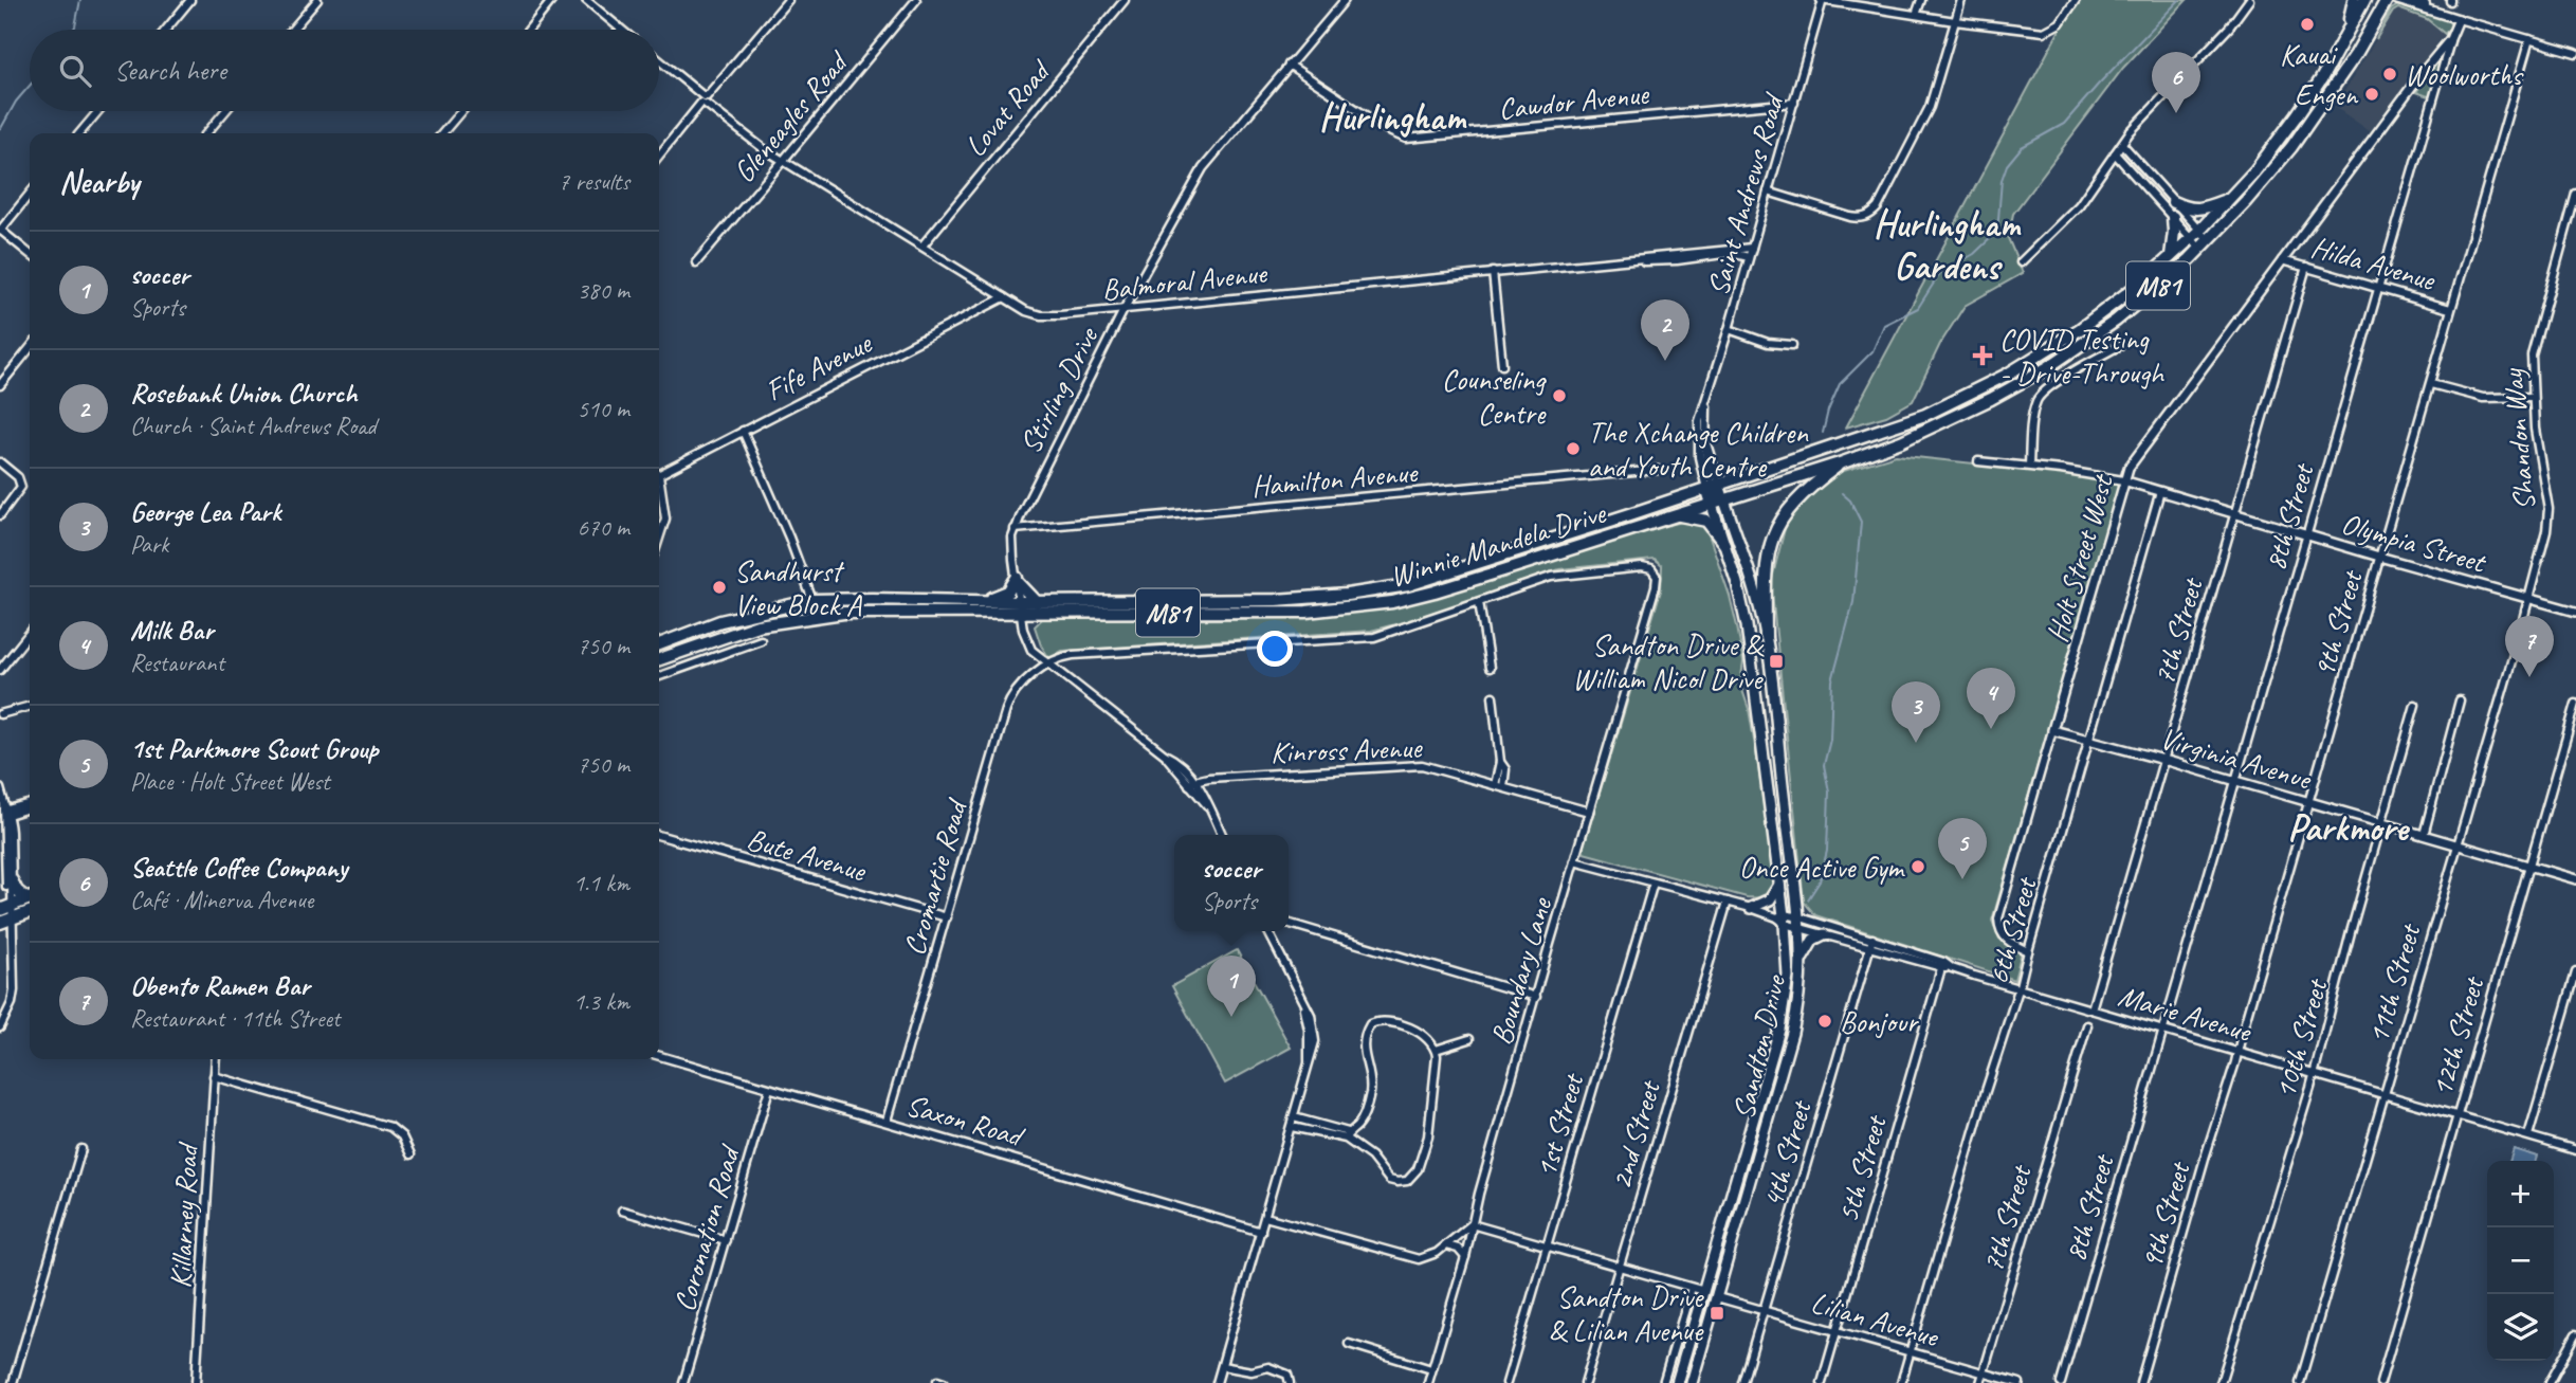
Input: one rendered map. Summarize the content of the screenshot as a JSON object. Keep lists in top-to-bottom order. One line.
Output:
{"streets":{"main road":["M81","Winnie Mandela Drive","Sandton Drive"],"street":["Cawdor Avenue","Lovat Road","Gleneagles Road","Saint Andrews Road","Hilda Avenue","Balmoral Avenue","Fife Avenue","Stirling Drive","Shandon Way","Hamilton Avenue","8th Street","Olympia Street","Holt Street West","9th Street","7th Street","Kinross Avenue","Virginia Avenue","Bute Avenue","Cromartie Road","6th Street","Boundary Lane","11th Street","Marie Avenue","12th Street","10th Street","Saxon Road","1st Street","2nd Street","4th Street","5th Street","Killarney Road","Coronation Road","Lilian Avenue"]},"crossings":[["Cawdor Avenue","Saint Andrews Road"],["Cawdor Avenue","Stirling Drive"],["Lovat Road","Balmoral Avenue"],["Gleneagles Road","Balmoral Avenue"],["Saint Andrews Road","Balmoral Avenue"],["Saint Andrews Road","Winnie Mandela Drive"],["Hilda Avenue","8th Street"],["Hilda Avenue","Holt Street West"],["Hilda Avenue","9th Street"],["Hilda Avenue","7th Street"],["Balmoral Avenue","Fife Avenue"],["Balmoral Avenue","Stirling Drive"],["Stirling Drive","Hamilton Avenue"],["Stirling Drive","Winnie Mandela Drive"],["Stirling Drive","Kinross Avenue"],["Stirling Drive","Cromartie Road"],["Shandon Way","Olympia Street"],["Shandon Way","11th Street"],["8th Street","Olympia Street"],["8th Street","Holt Street West"],["8th Street","Virginia Avenue"],["8th Street","Marie Avenue"],["Olympia Street","Holt Street West"],["Olympia Street","9th Street"],["Olympia Street","7th Street"],["Olympia Street","6th Street"],["Olympia Street","11th Street"],["Winnie Mandela Drive","Sandton Drive"],["Holt Street West","Virginia Avenue"],["Holt Street West","6th Street"],["9th Street","Virginia Avenue"],["9th Street","Marie Avenue"],["7th Street","Virginia Avenue"],["7th Street","Marie Avenue"],["7th Street","Lilian Avenue"],["Kinross Avenue","Boundary Lane"],["Virginia Avenue","6th Street"],["Virginia Avenue","11th Street"],["Virginia Avenue","12th Street"],["Virginia Avenue","10th Street"],["Bute Avenue","Cromartie Road"],["Cromartie Road","Boundary Lane"],["Cromartie Road","Saxon Road"],["6th Street","Marie Avenue"],["6th Street","Lilian Avenue"],["11th Street","Marie Avenue"],["Marie Avenue","12th Street"],["Marie Avenue","10th Street"],["Marie Avenue","Sandton Drive"],["Marie Avenue","4th Street"],["Marie Avenue","5th Street"],["Sandton Drive","Lilian Avenue"],["Saxon Road","Coronation Road"],["4th Street","Lilian Avenue"],["5th Street","Lilian Avenue"]],"districts":["Hurlingham","Hurlingham Gardens","Parkmore"],"places":{"other":["Kauai","Woolworths","Engen","Counseling Centre","The Xchange Children and Youth Centre","Sandhurst View Block A","Once Active Gym","Bonjour"],"health":["COVID Testing - Drive-Through"],"transit":["Sandton Drive & William Nicol Drive","Sandton Drive & Lilian Avenue"]},"page":{"search":"Search here","pins":["6","2","7","4","3","5","1"],"heading":["Nearby","7 results"],"list":[{"mark":"1","name":"soccer","note":"Sports","value":"380 m"},{"mark":"2","name":"Rosebank Union Church","note":"Church · Saint Andrews Road","value":"510 m"},{"mark":"3","name":"George Lea Park","note":"Park","value":"670 m"},{"mark":"4","name":"Milk Bar","note":"Restaurant","value":"750 m"},{"mark":"5","name":"1st Parkmore Scout Group","note":"Place · Holt Street West","value":"750 m"},{"mark":"6","name":"Seattle Coffee Company","note":"Café · Minerva Avenue","value":"1.1 km"},{"mark":"7","name":"Obento Ramen Bar","note":"Restaurant · 11th Street","value":"1.3 km"}],"popup":["soccer","Sports"],"map_buttons":["+","−"]}}
